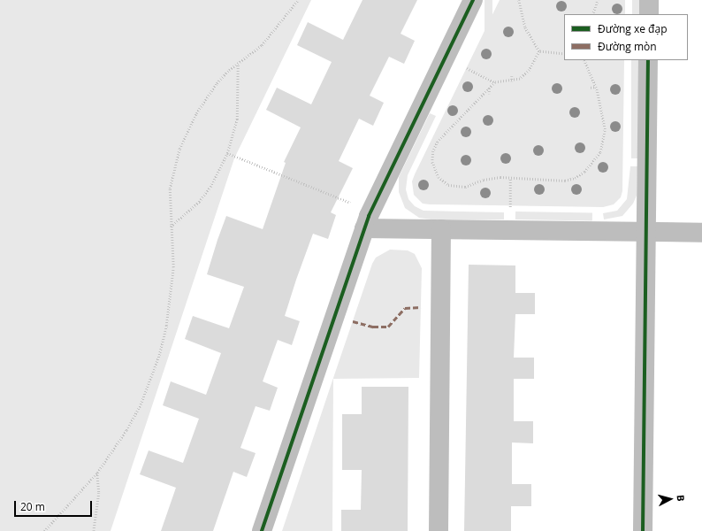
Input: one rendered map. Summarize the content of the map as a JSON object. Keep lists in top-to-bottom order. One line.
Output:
{"legend":["Đường xe đạp","Đường mòn"],"scale_bar":"20 m","north":"right"}
